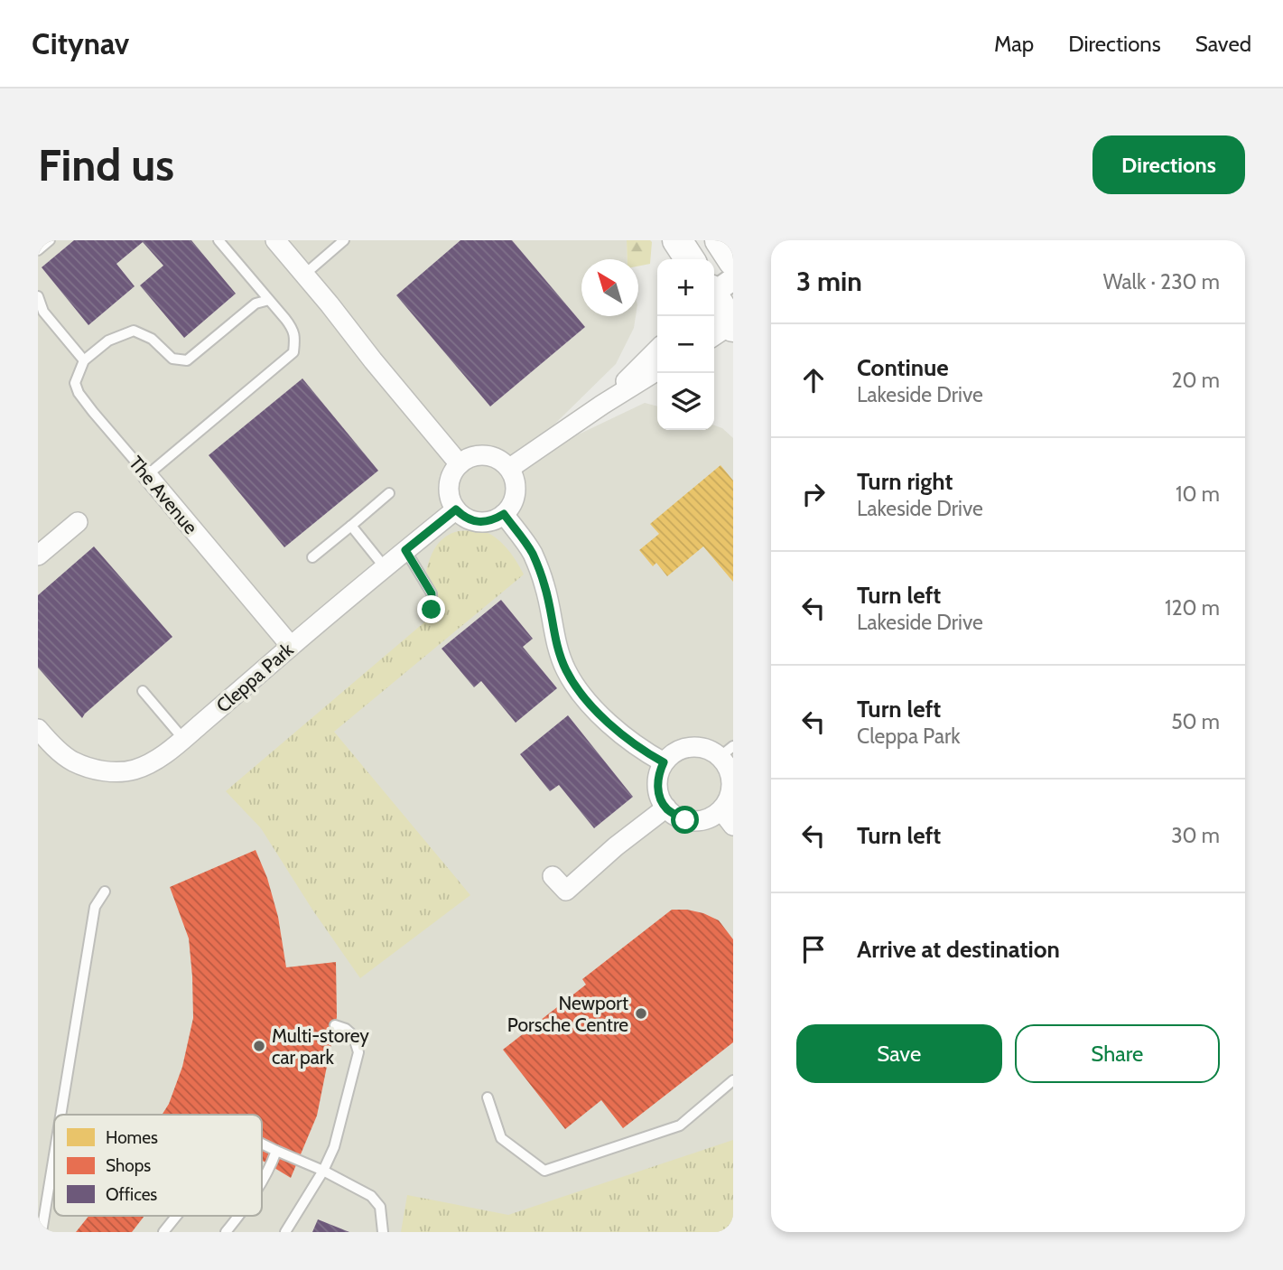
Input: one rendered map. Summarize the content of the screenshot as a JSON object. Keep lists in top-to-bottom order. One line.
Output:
{"streets":{"street":["The Avenue","Cleppa Park"]},"crossings":[["The Avenue","Cleppa Park"]],"places":["Newport Porsche Centre","Multi-storey car park"],"legend":["Homes","Shops","Offices"],"north":"top left","page":{"header":"Citynav","nav":["Map","Directions","Saved"],"buttons":["Directions",["Save","Share"]],"title":"Find us","heading":["3 min","Walk · 230 m"],"map_buttons":["+","−"],"list":[["Continue","Lakeside Drive","20 m"],["Turn right","Lakeside Drive","10 m"],["Turn left","Lakeside Drive","120 m"],["Turn left","Cleppa Park","50 m"],["Turn left","30 m"],"Arrive at destination"]}}
